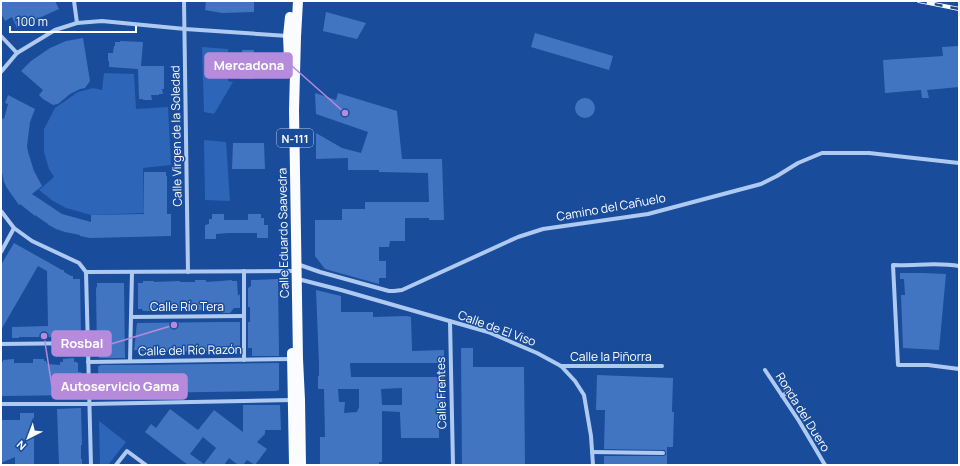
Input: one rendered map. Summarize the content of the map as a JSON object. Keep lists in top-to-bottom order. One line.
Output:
{"streets":{"main road":["N-111","Calle Eduardo Saavedra"],"street":["Calle Virgen de la Soledad","Camino del Cañuelo","Calle Río Tera","Calle de El Viso","Calle del Río Razón","Calle la Piñorra","Calle Frentes","Ronda del Duero"]},"crossings":[["Camino del Cañuelo","Calle Eduardo Saavedra"],["Camino del Cañuelo","Calle de El Viso"],["Calle Eduardo Saavedra","Calle de El Viso"],["Calle Eduardo Saavedra","Calle del Río Razón"],["Calle de El Viso","Calle la Piñorra"],["Calle de El Viso","Calle Frentes"]],"places":["Mercadona","Rosbal","Autoservicio Gama"],"scale_bar":"100 m","north":"bottom left"}
